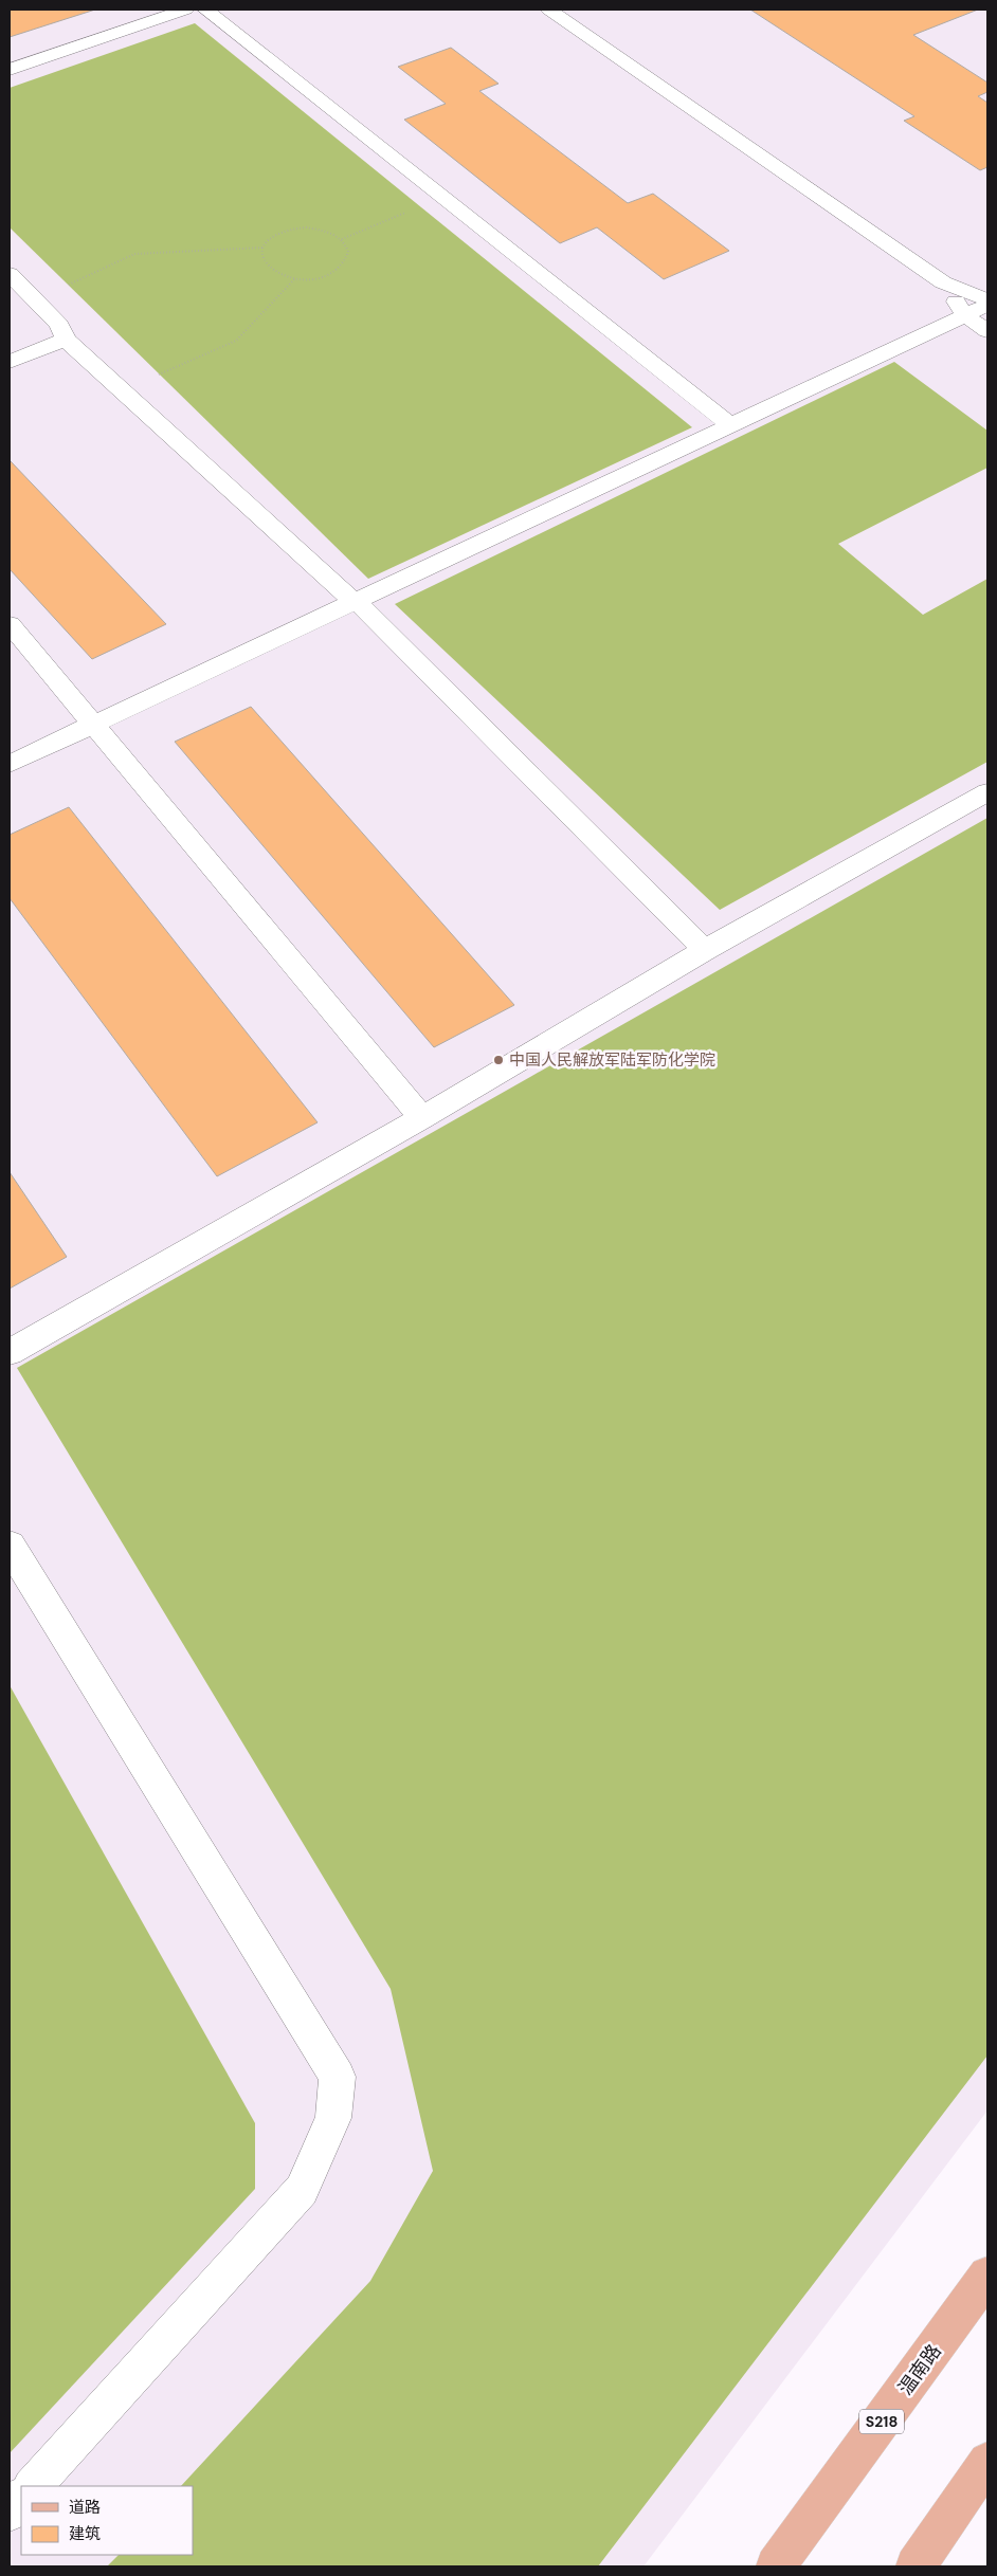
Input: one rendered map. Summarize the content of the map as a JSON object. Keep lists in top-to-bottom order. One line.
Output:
{"streets":{"main road":["温南路","S218"]},"places":["中国人民解放军陆军防化学院"],"legend":["道路","建筑"]}
